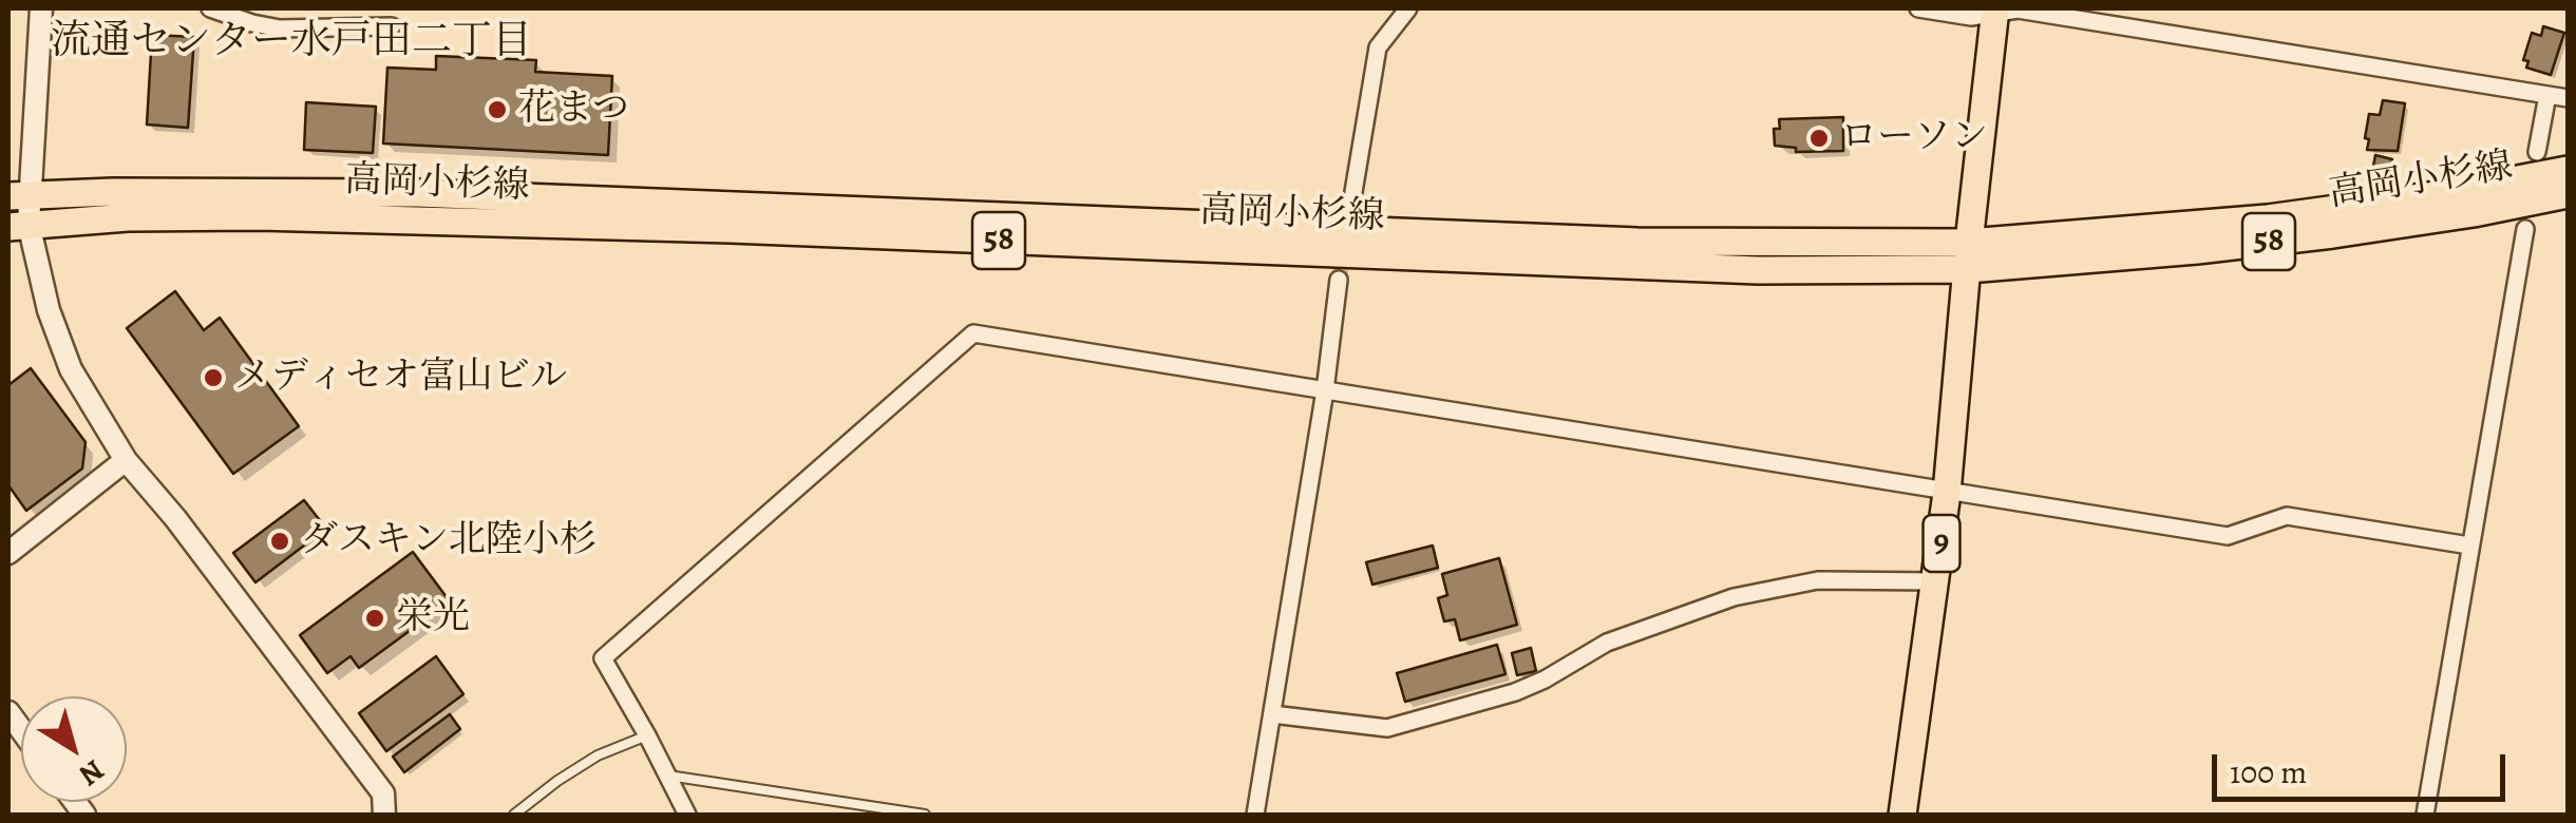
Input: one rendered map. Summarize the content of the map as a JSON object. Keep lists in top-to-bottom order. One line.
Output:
{"streets":{"main road":["高岡小杉線","58","9"]},"crossings":[["高岡小杉線","9"]],"districts":["流通センター水戸田二丁目"],"places":["花まつ","ローソン","メディセオ富山ビル","ダスキン北陸小杉","栄光"],"scale_bar":"100 m","north":"bottom right"}
